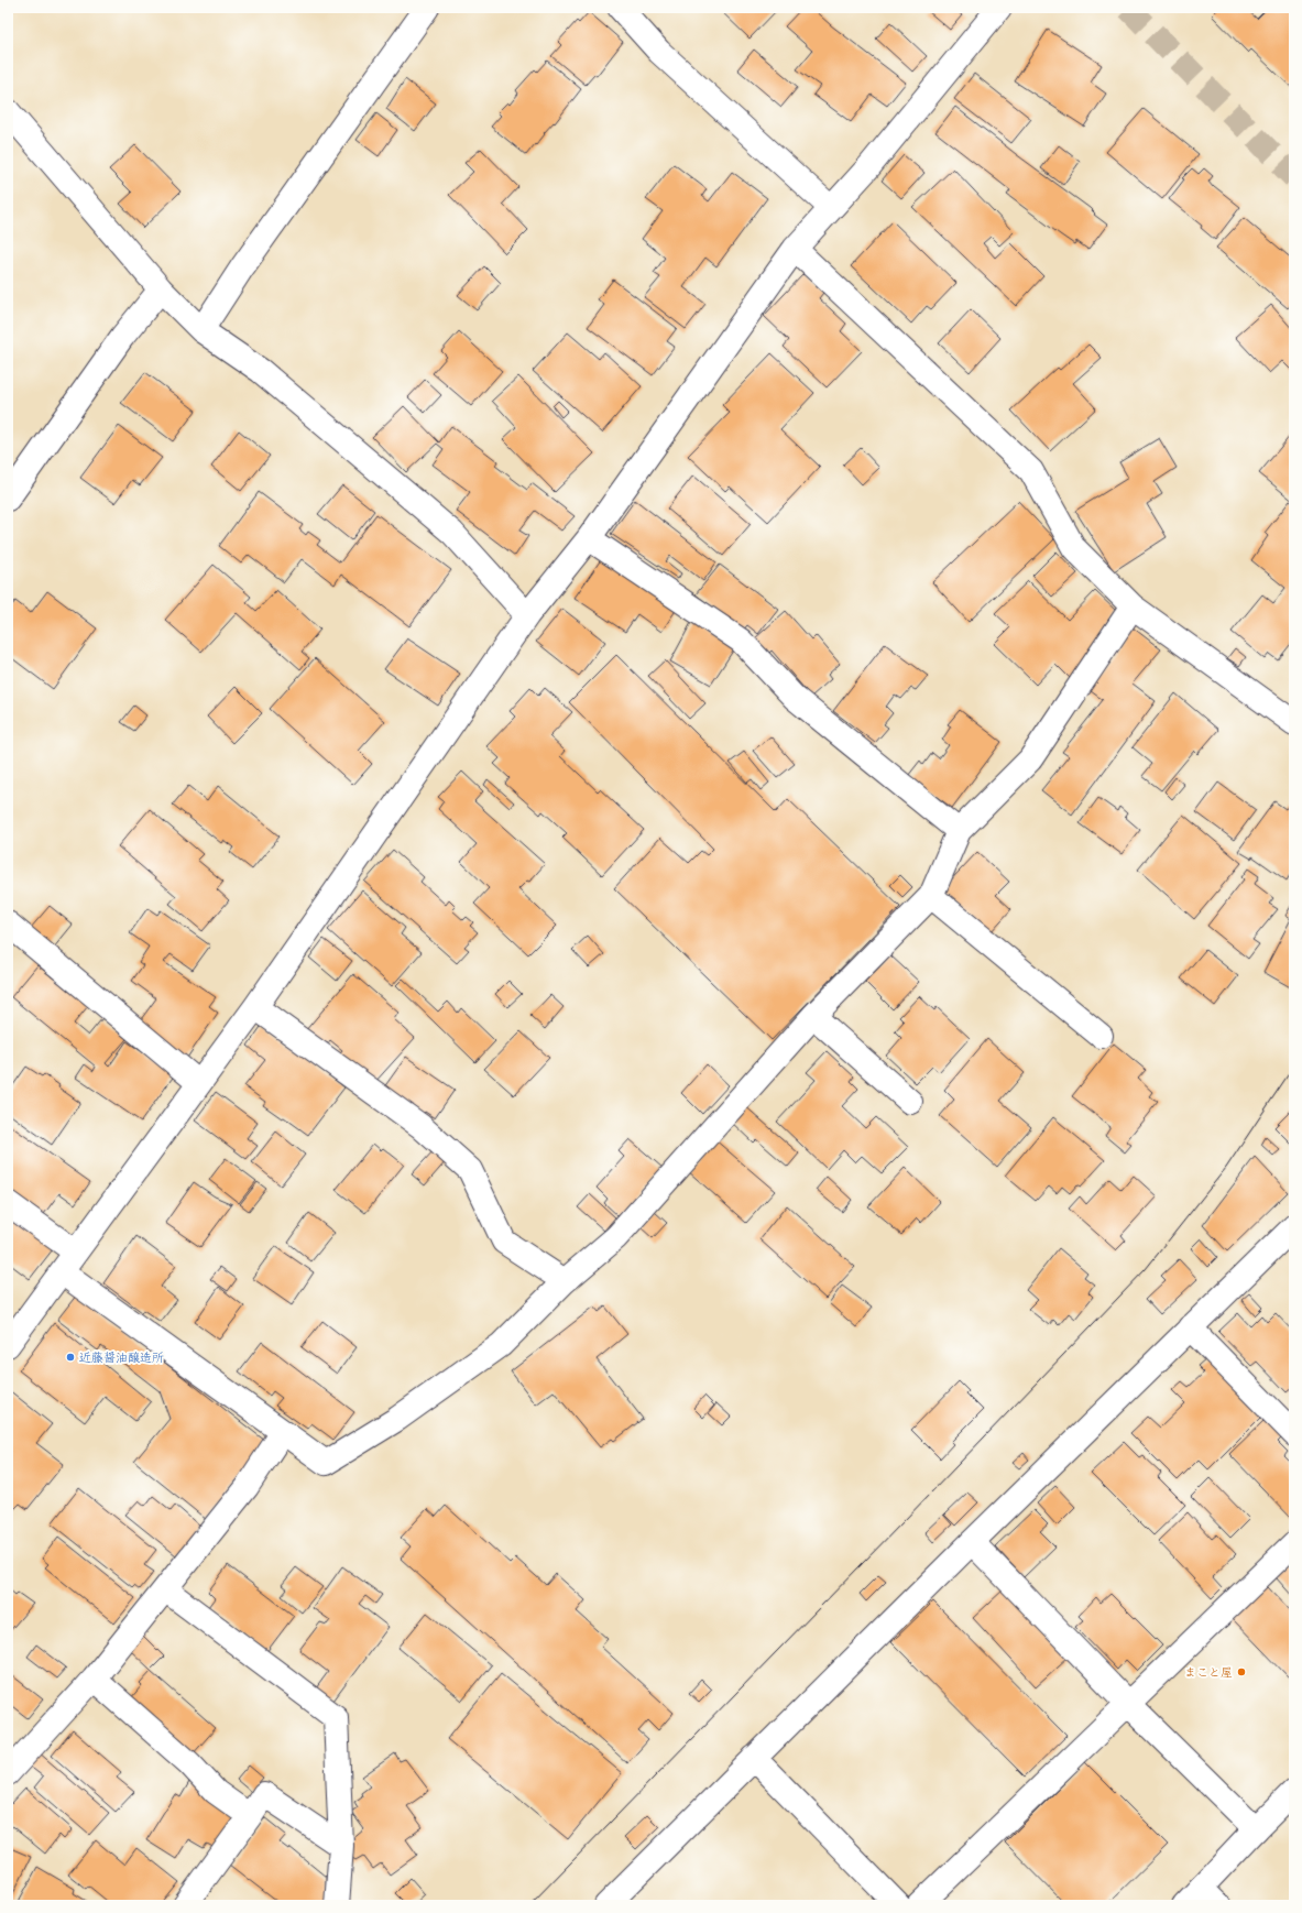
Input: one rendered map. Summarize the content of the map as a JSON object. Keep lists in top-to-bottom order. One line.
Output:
{"places":["近藤醤油醸造所","まこと屋"]}
